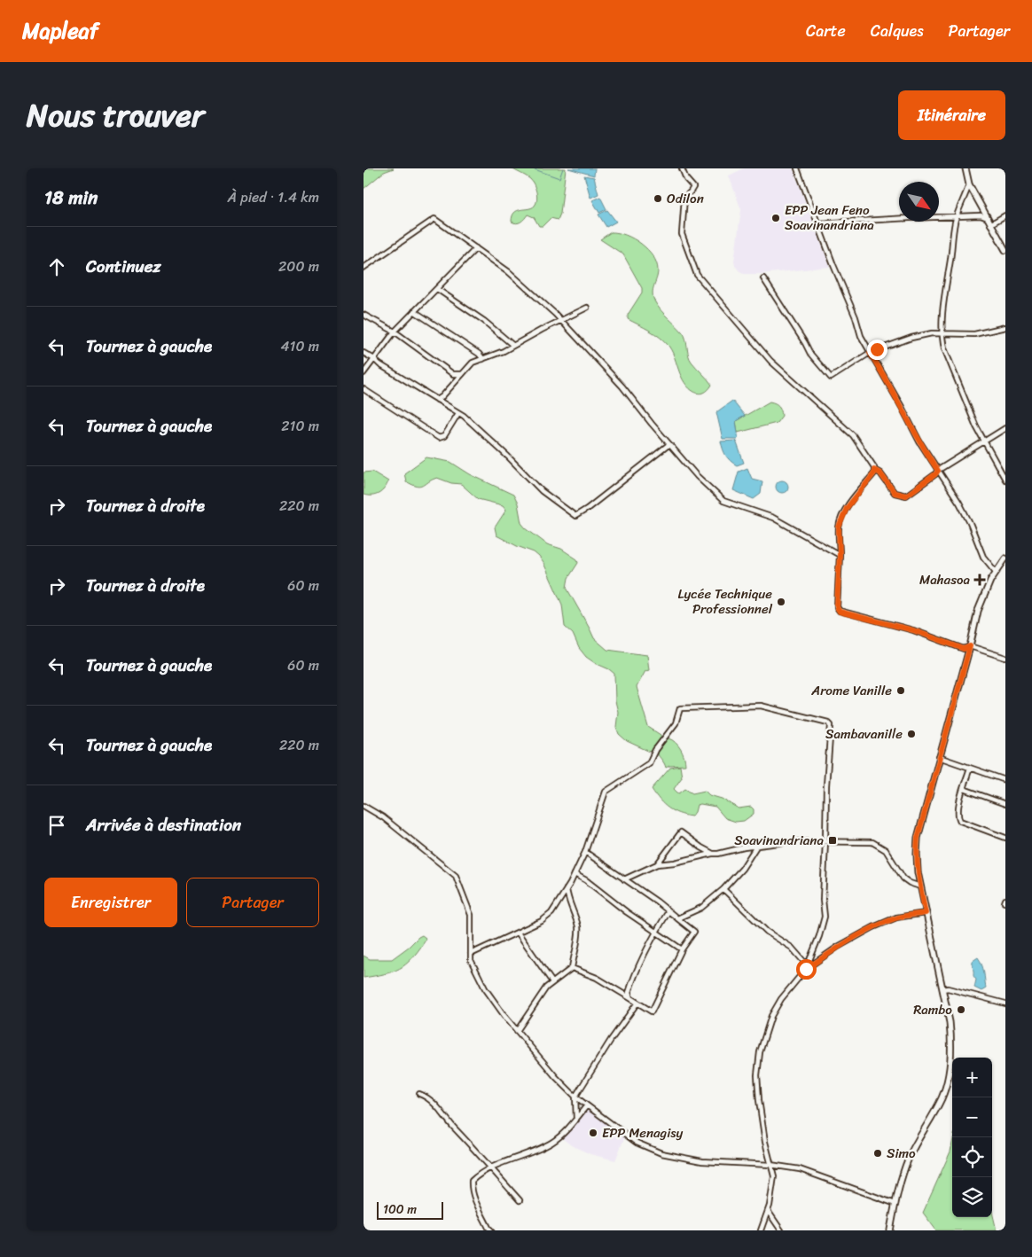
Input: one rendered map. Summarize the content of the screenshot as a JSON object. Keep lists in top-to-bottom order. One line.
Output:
{"places":{"other":["Odilon","EPP Jean Feno Soavinandriana","Lycée Technique Professionnel","Arome Vanille","Sambavanille","Rambo","EPP Menagisy","Simo"],"health":["Mahasoa"],"transit":["Soavinandriana"]},"scale_bar":"100 m","north":"bottom right","page":{"header":"Mapleaf","nav":["Carte","Calques","Partager"],"title":"Nous trouver","buttons":["Itinéraire",["Enregistrer","Partager"]],"heading":["18 min","À pied · 1.4 km"],"list":[["Continuez","200 m"],["Tournez à gauche","410 m"],["Tournez à gauche","210 m"],["Tournez à droite","220 m"],["Tournez à droite","60 m"],["Tournez à gauche","60 m"],["Tournez à gauche","220 m"],"Arrivée à destination"],"map_buttons":["+","−"],"scale":"100 m"}}
